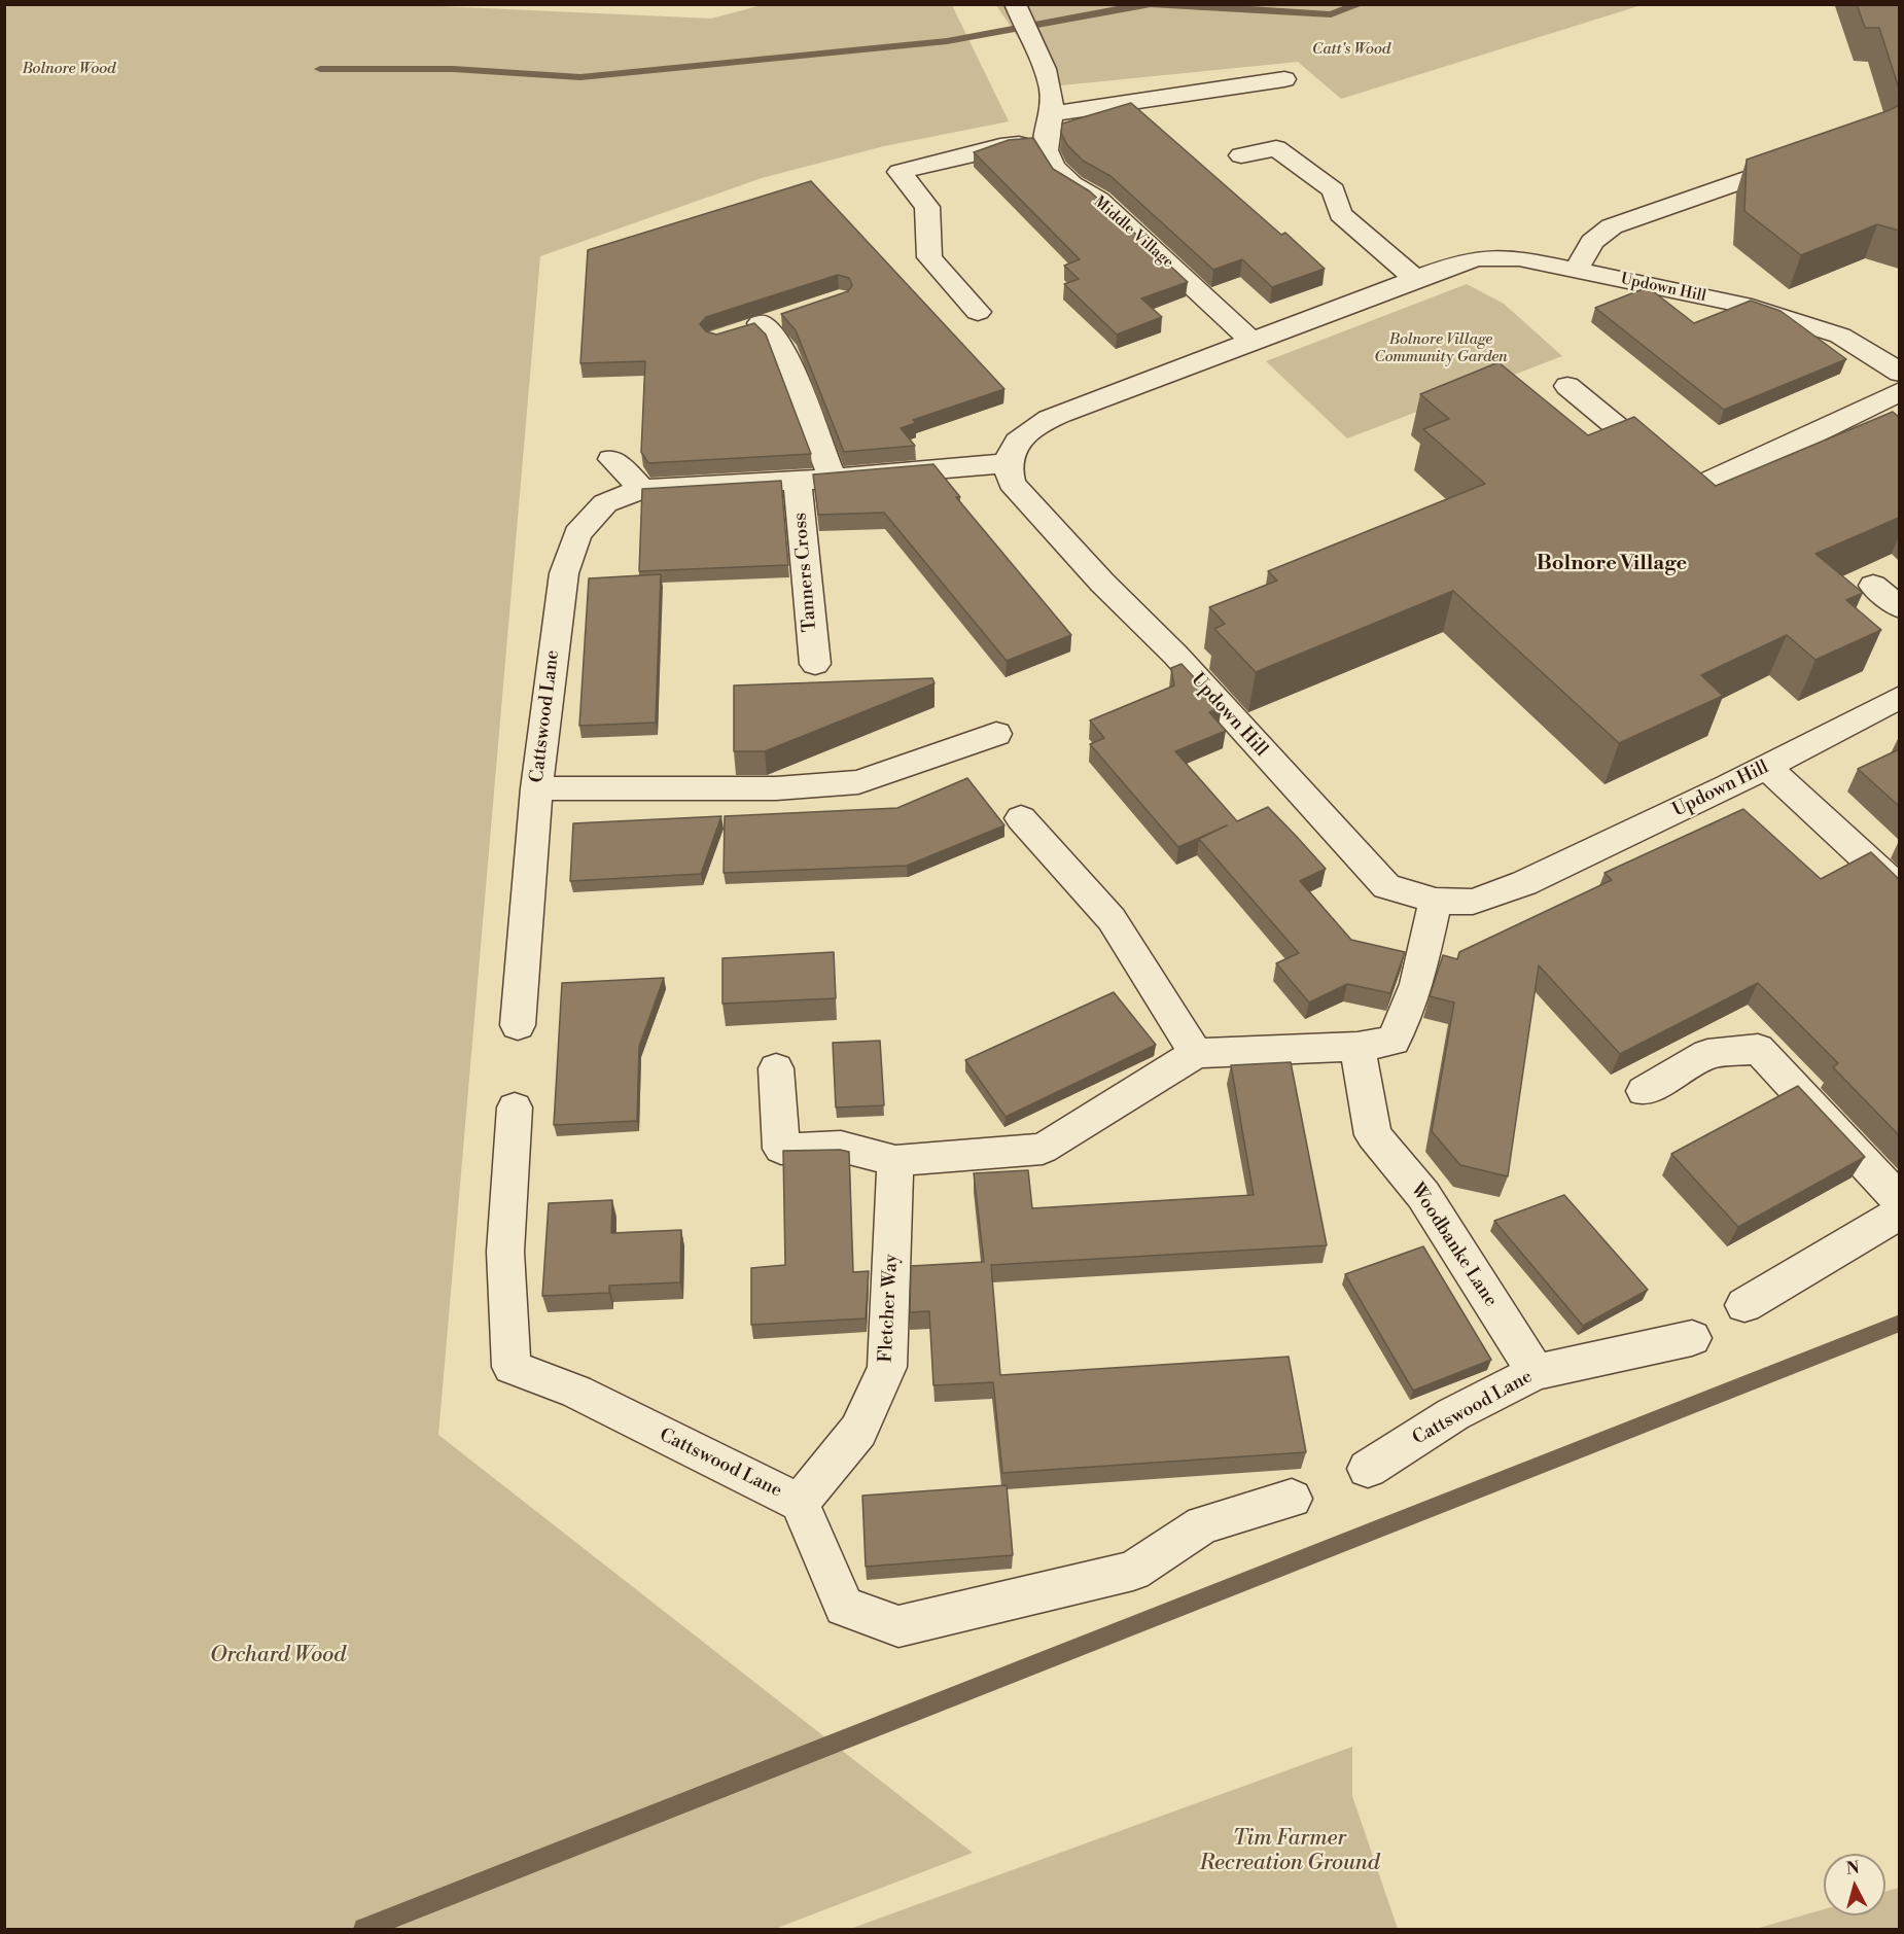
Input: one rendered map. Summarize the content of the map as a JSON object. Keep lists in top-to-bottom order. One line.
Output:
{"streets":{"street":["Middle Village","Updown Hill","Tanners Cross","Cattswood Lane","Woodbanke Lane","Fletcher Way"]},"crossings":[["Middle Village","Updown Hill"],["Cattswood Lane","Woodbanke Lane"],["Cattswood Lane","Fletcher Way"]],"districts":["Bolnore Village"],"parks":["Catt's Wood","Bolnore Wood","Bolnore Village Community Garden","Orchard Wood","Tim Farmer Recreation Ground"],"north":"top"}
